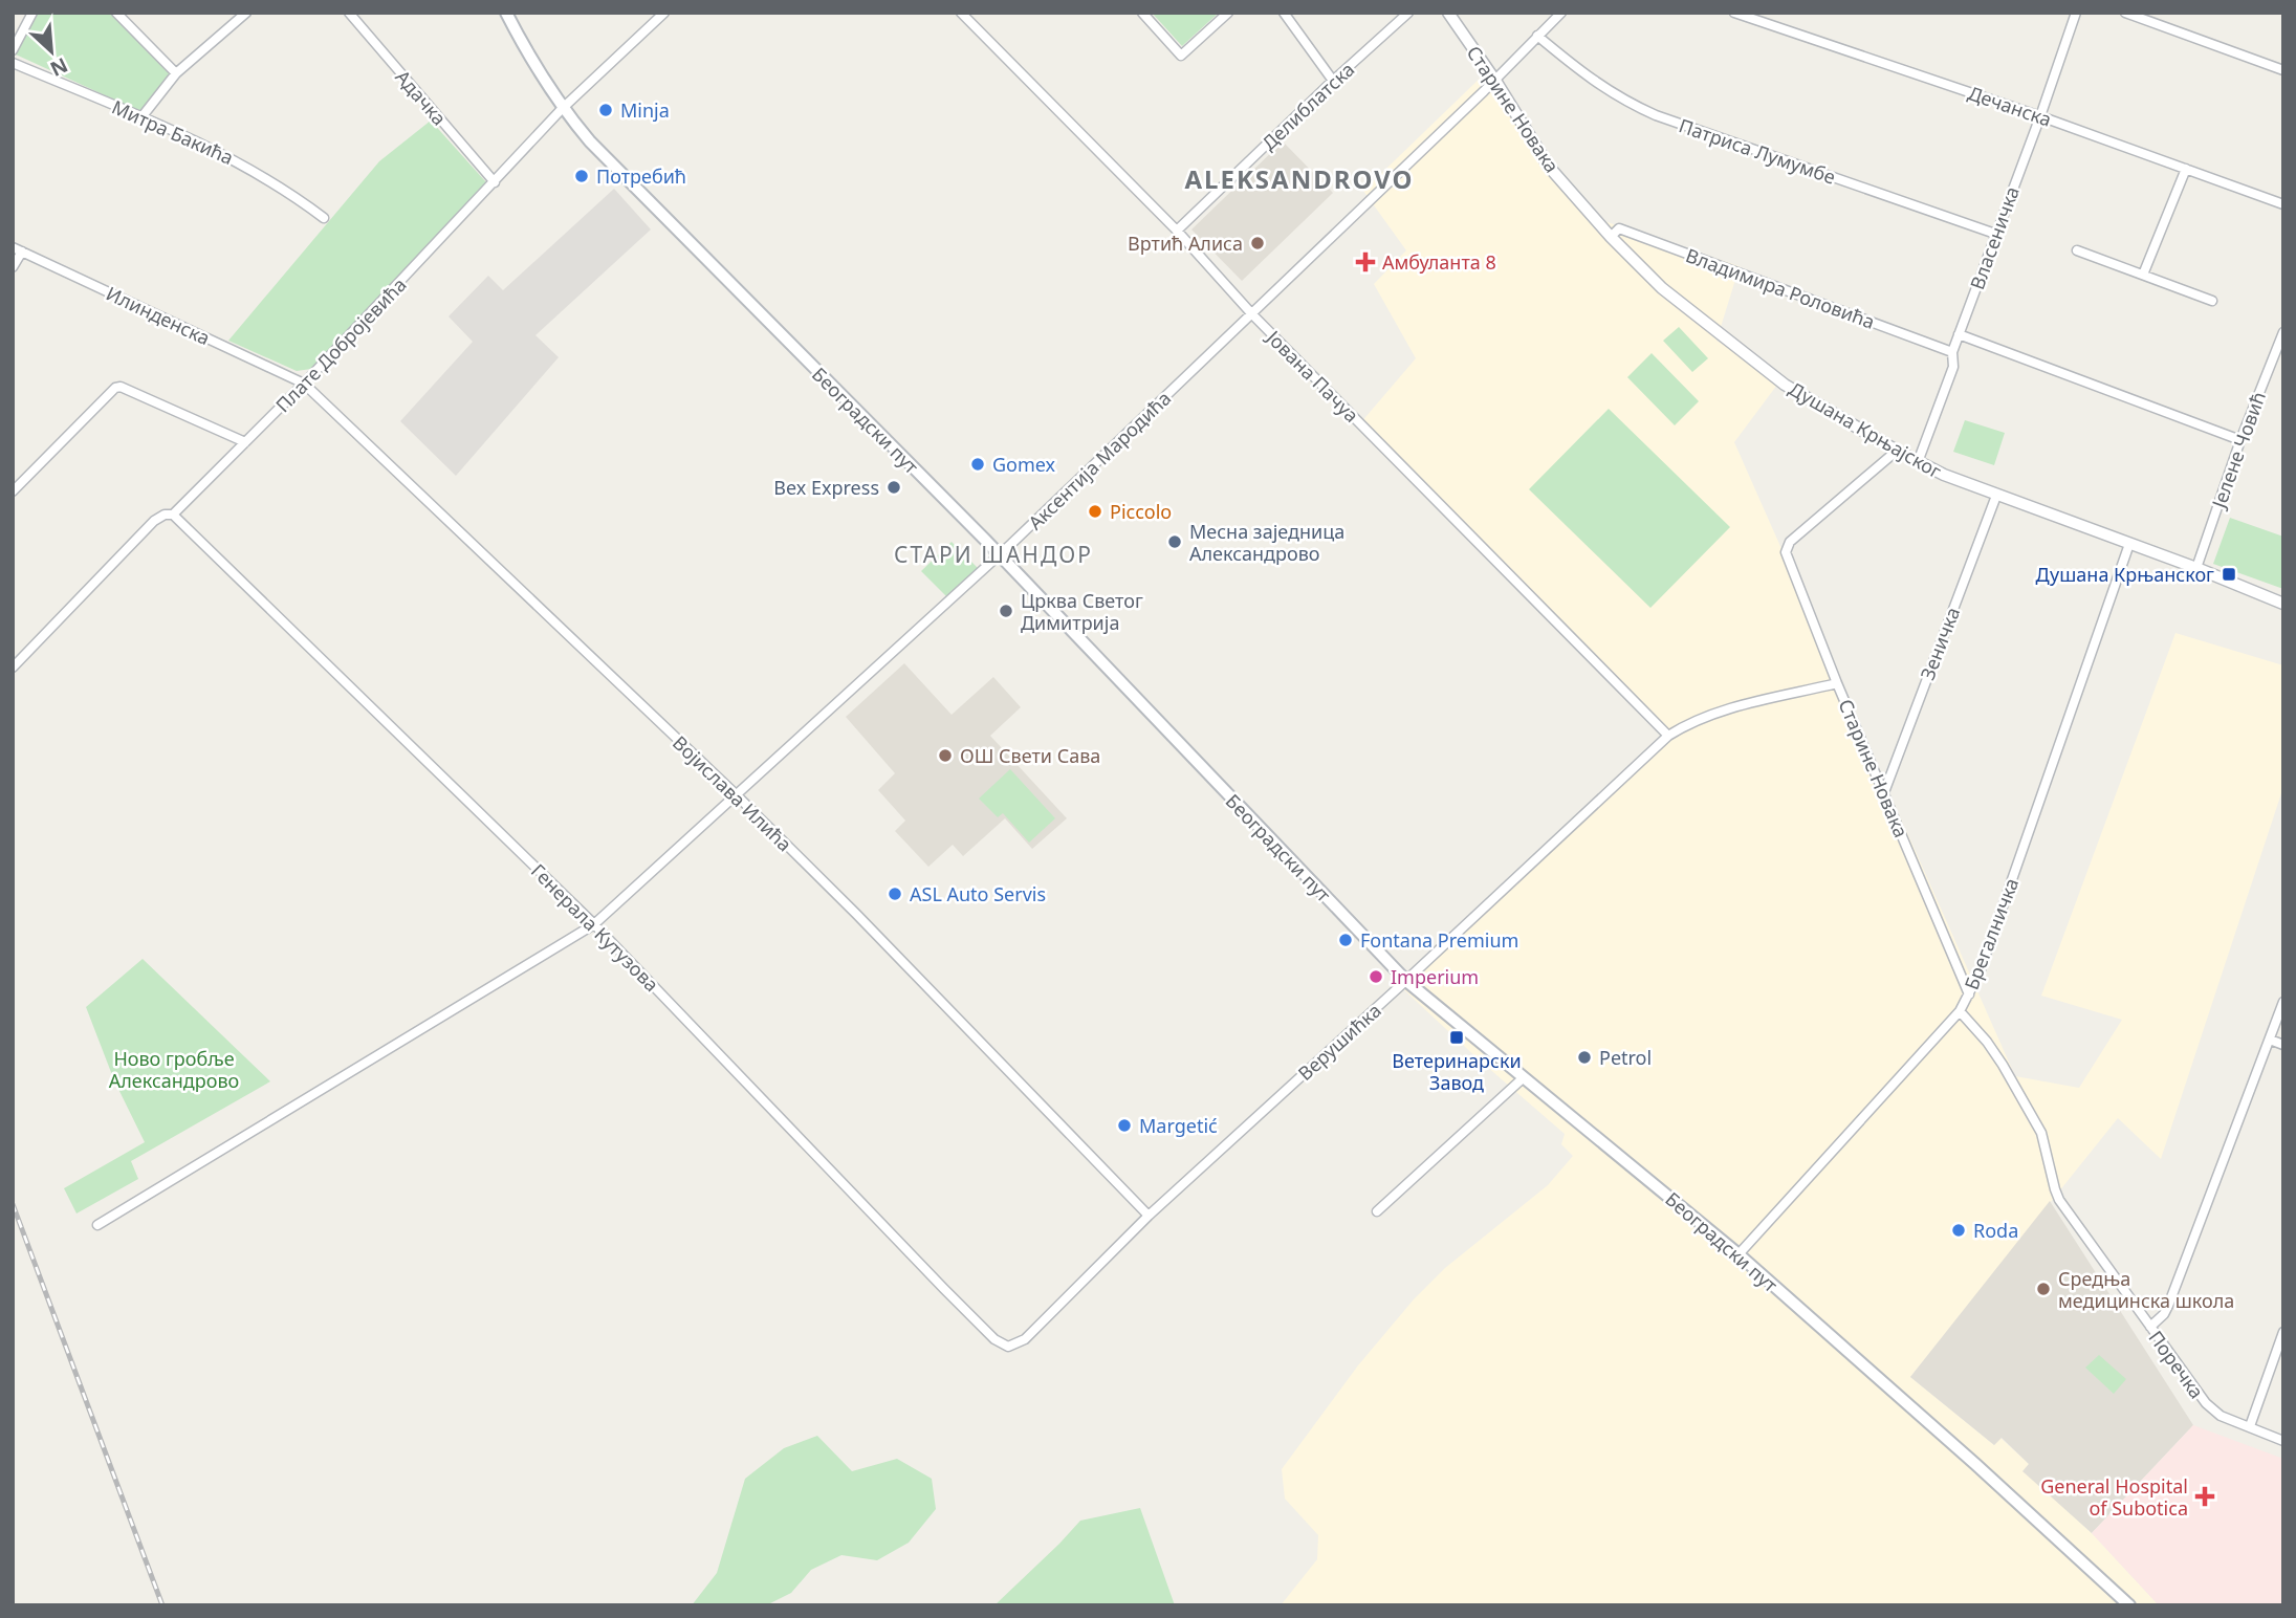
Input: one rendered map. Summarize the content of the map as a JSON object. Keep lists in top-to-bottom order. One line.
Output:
{"streets":{"main road":["Београдски пут"],"street":["Адачка","Делиблатска","Дечанска","Старине Новака","Митра Бакића","Патриса Лумумбе","Власеничка","Владимира Роловића","Илинденска","Плате Добројевића","Јована Пачуа","Душана Крњајског","Јелене Човић","Аксентија Мародића","Зеничка","Војислава Илића","Генерала Кутузова","Брегалничка","Верушићка","Поречка"]},"crossings":[["Адачка","Плате Добројевића"],["Делиблатска","Јована Пачуа"],["Дечанска","Власеничка"],["Старине Новака","Владимира Роловића"],["Старине Новака","Душана Крњајског"],["Старине Новака","Аксентија Мародића"],["Старине Новака","Зеничка"],["Старине Новака","Брегалничка"],["Старине Новака","Верушићка"],["Патриса Лумумбе","Власеничка"],["Патриса Лумумбе","Аксентија Мародића"],["Власеничка","Владимира Роловића"],["Власеничка","Душана Крњајског"],["Владимира Роловића","Душана Крњајског"],["Илинденска","Плате Добројевића"],["Илинденска","Војислава Илића"],["Плате Добројевића","Београдски пут"],["Плате Добројевића","Војислава Илића"],["Плате Добројевића","Генерала Кутузова"],["Јована Пачуа","Аксентија Мародића"],["Јована Пачуа","Верушићка"],["Београдски пут","Аксентија Мародића"],["Београдски пут","Брегалничка"],["Београдски пут","Верушићка"],["Душана Крњајског","Јелене Човић"],["Душана Крњајског","Зеничка"],["Душана Крњајског","Брегалничка"],["Аксентија Мародића","Војислава Илића"],["Аксентија Мародића","Генерала Кутузова"],["Војислава Илића","Верушићка"],["Генерала Кутузова","Верушићка"],["Брегалничка","Поречка"]],"districts":["ALEKSANDROVO","СТАРИ ШАНДОР"],"parks":["Ново гробље Александрово"],"places":{"other":["Minja","Потребић","Вртић Алиса","Gomex","Bex Express","Piccolo","Месна заједница Александрово","Црква Светог Димитрија","ОШ Свети Сава","ASL Auto Servis","Fontana Premium","Imperium","Petrol","Margetić","Roda","Средња медицинска школа"],"health":["Амбуланта 8","General Hospital of Subotica"],"transit":["Душана Крњанског","Ветеринарски Завод"]},"north":"bottom right"}
